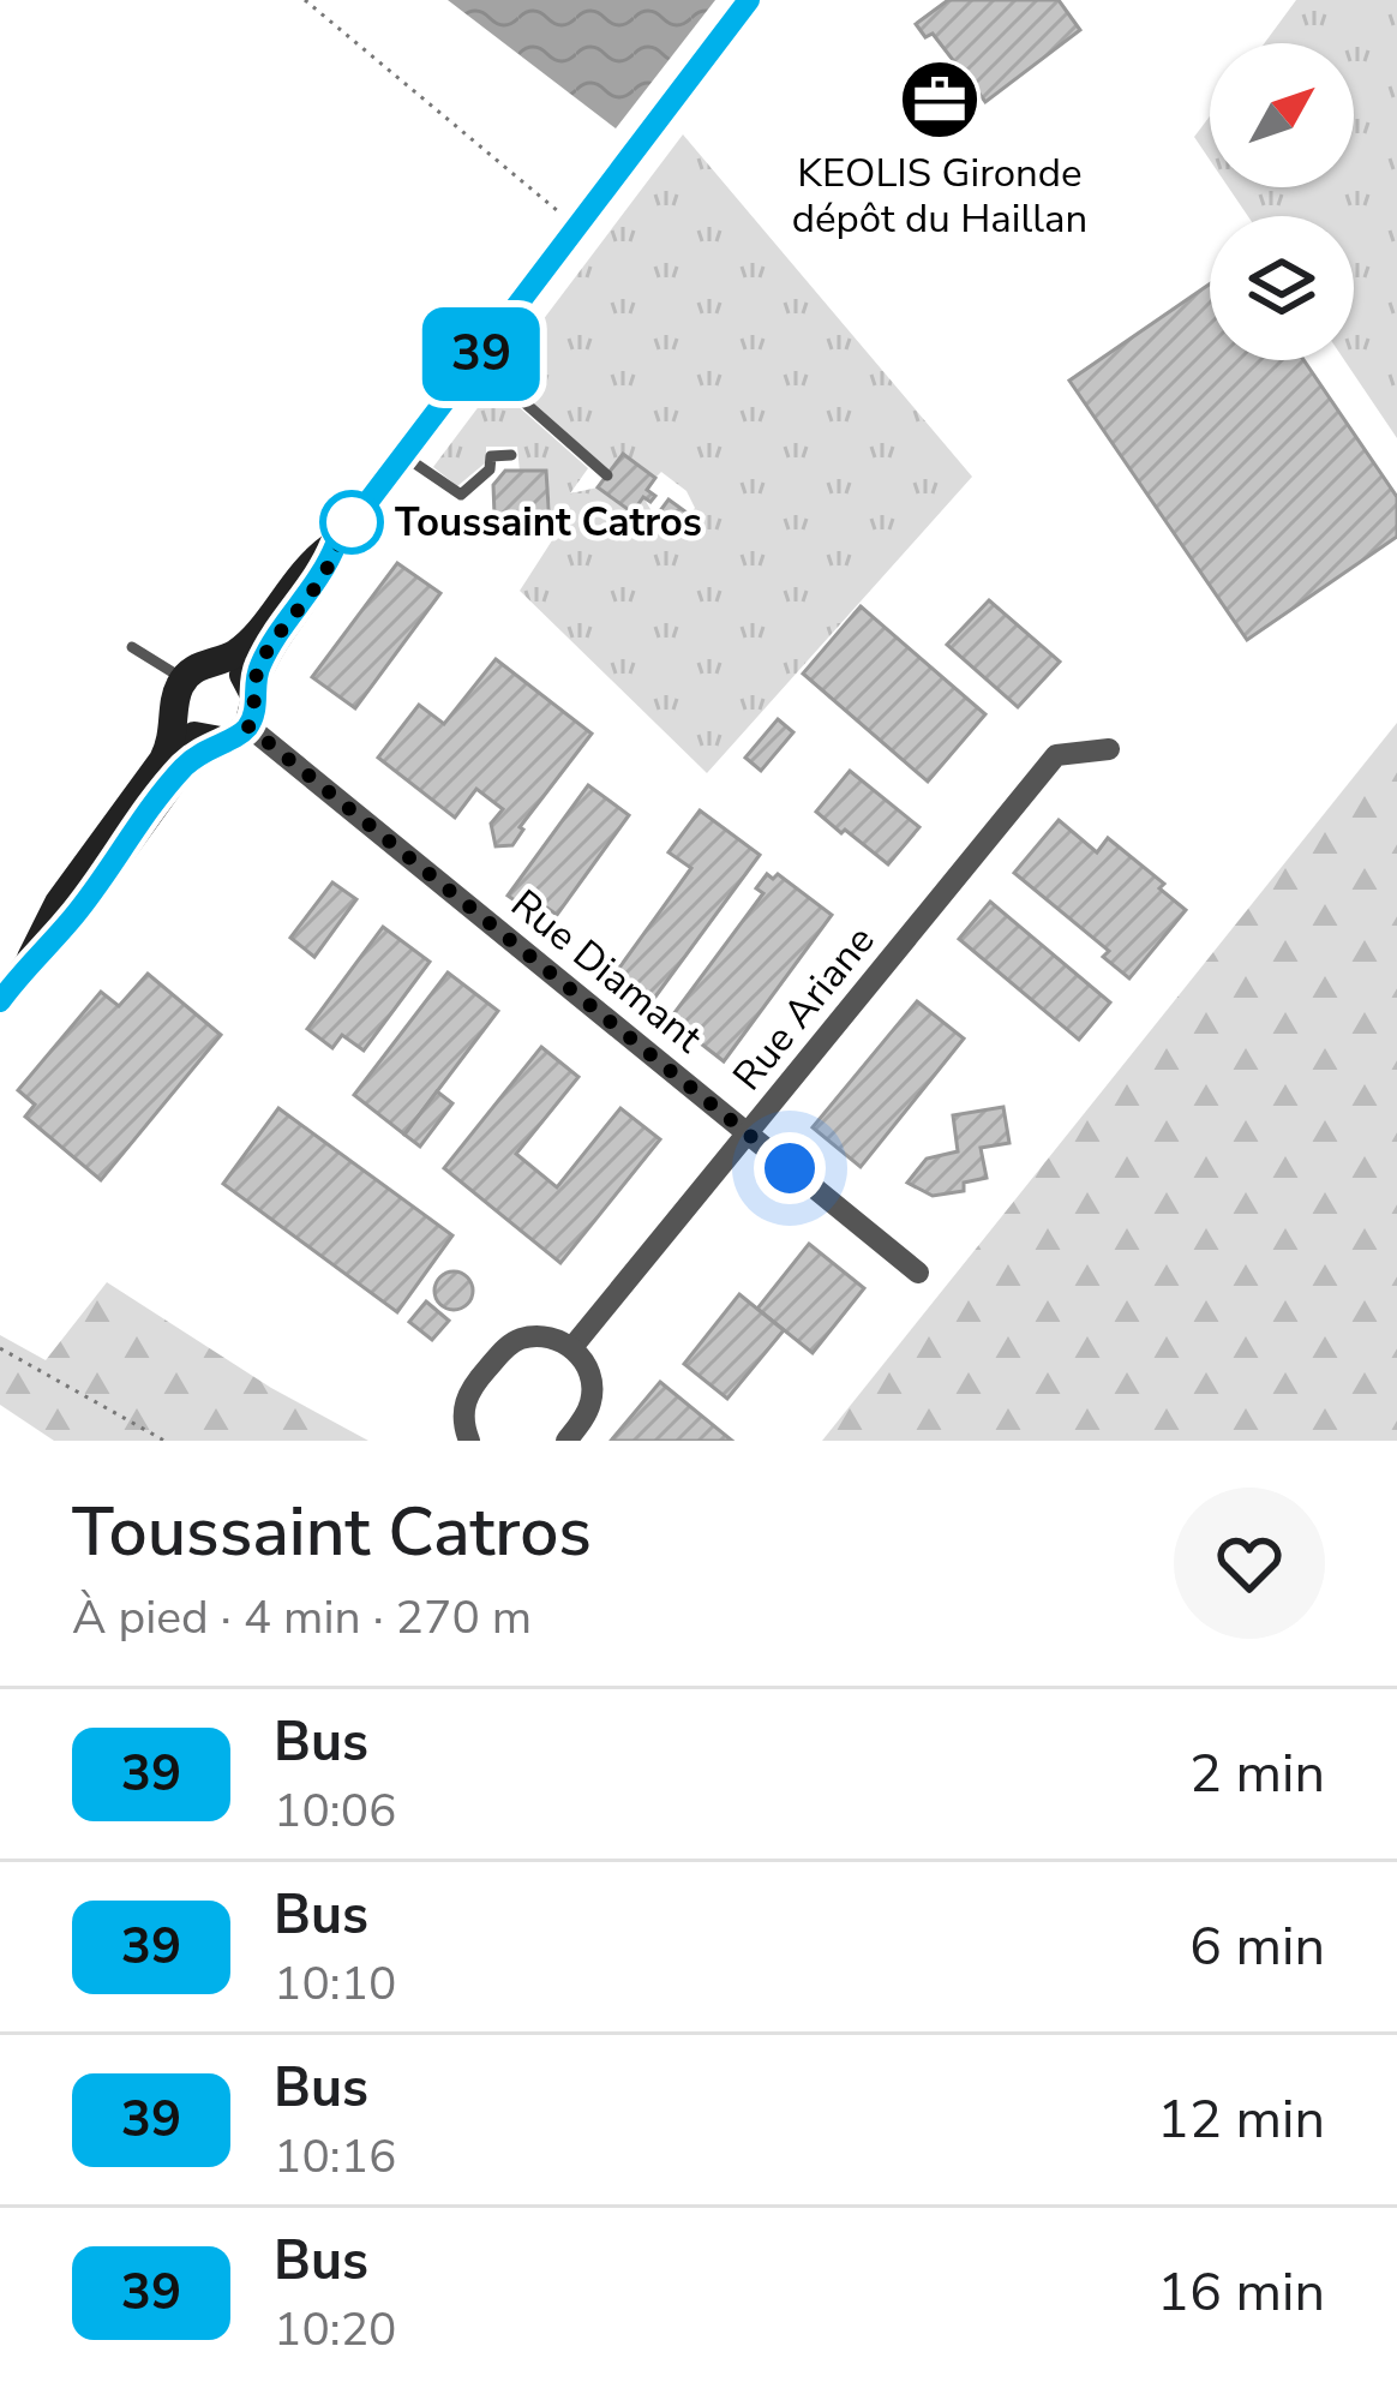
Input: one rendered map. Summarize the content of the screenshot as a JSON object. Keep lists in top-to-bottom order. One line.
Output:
{"streets":{"street":["Rue Diamant","Rue Ariane"]},"crossings":[["Rue Diamant","Rue Ariane"]],"places":{"office":["KEOLIS Gironde dépôt du Haillan"],"other":["Toussaint Catros"]},"lines":["bus line 39"],"north":"top right","page":{"on_map":"39","heading":["Toussaint Catros","À pied · 4 min · 270 m"],"list":[{"mark":"39","name":"Bus","note":"10:06","value":"2 min"},{"mark":"39","name":"Bus","note":"10:10","value":"6 min"},{"mark":"39","name":"Bus","note":"10:16","value":"12 min"},{"mark":"39","name":"Bus","note":"10:20","value":"16 min"}]}}
